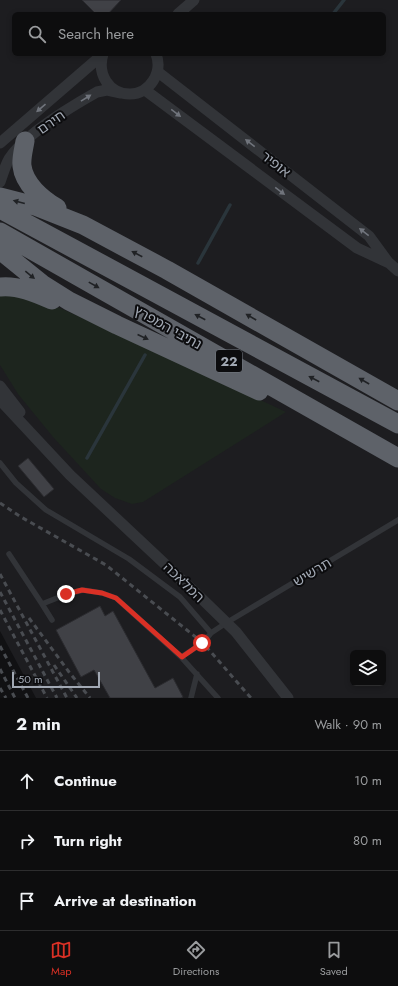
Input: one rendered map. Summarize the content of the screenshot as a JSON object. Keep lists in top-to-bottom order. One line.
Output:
{"streets":{"highway":["נתיבי המפרץ","22"],"street":["חירם","אופיר","המלאכה"],"lane":["תרשיש"]},"crossings":[["חירם","אופיר"],["תרשיש","המלאכה"]],"scale_bar":"50 m","page":{"search":"Search here","scale":"50 m","heading":["2 min","Walk · 90 m"],"list":[["Continue","10 m"],["Turn right","80 m"],"Arrive at destination"],"nav":["Map","Directions","Saved"]}}
